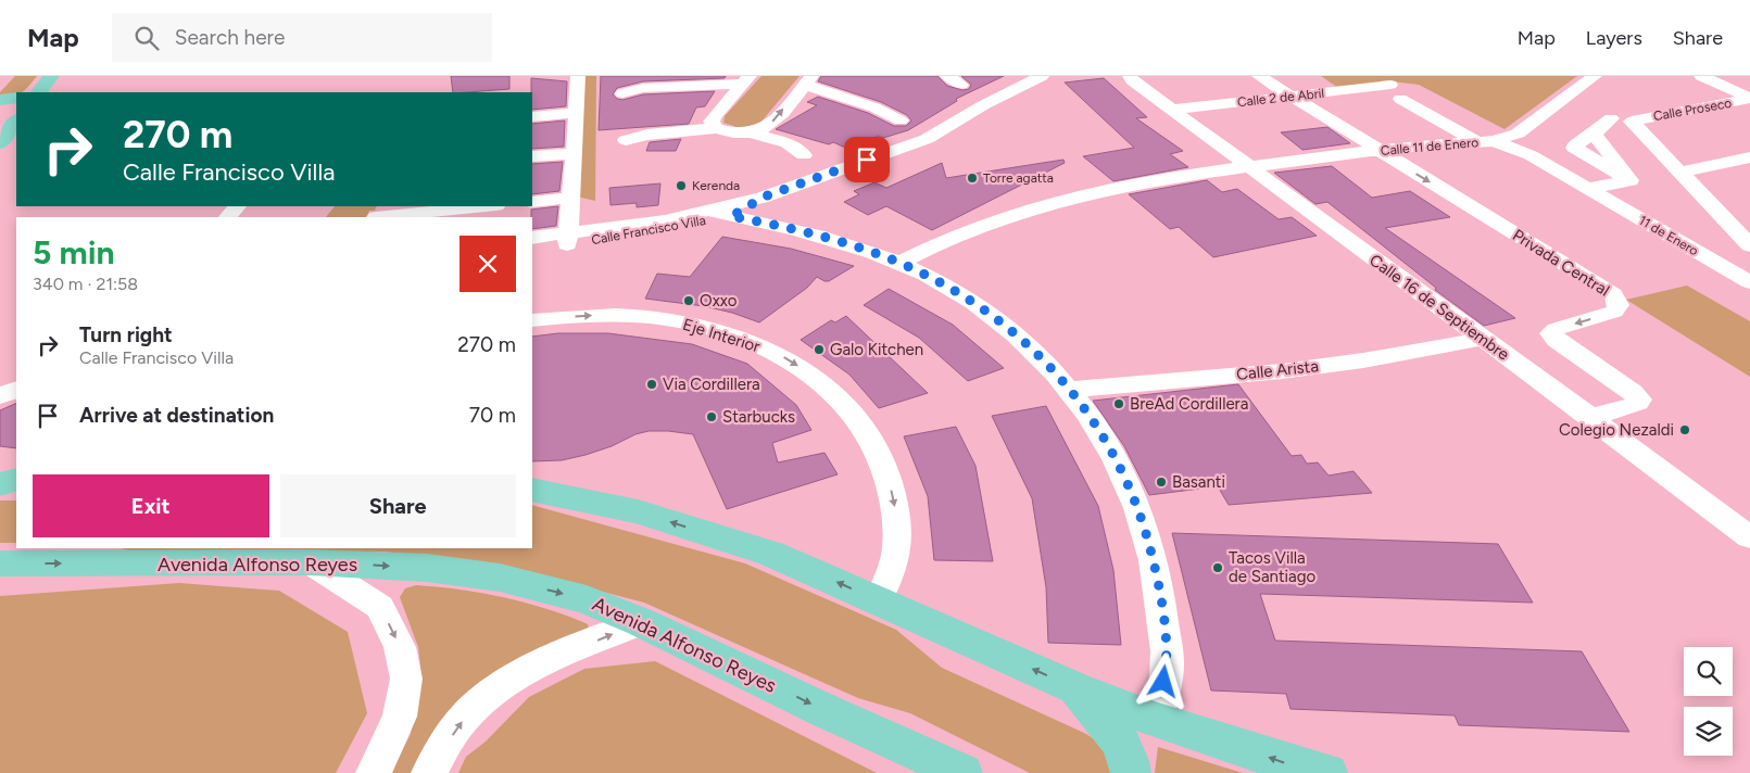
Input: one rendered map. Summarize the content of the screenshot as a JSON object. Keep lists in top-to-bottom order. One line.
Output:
{"streets":{"main road":["Avenida Alfonso Reyes"],"street":["Calle 2 de Abril","Calle Proseco","Calle 11 de Enero","Calle Francisco Villa","11 de Enero","Privada Central","Calle 16 de Septiembre","Eje Interior","Calle Arista"]},"crossings":[["Calle 2 de Abril","Calle 16 de Septiembre"],["Calle 11 de Enero","11 de Enero"],["Calle 11 de Enero","Privada Central"],["Calle 11 de Enero","Calle 16 de Septiembre"],["Privada Central","Calle 16 de Septiembre"],["Calle 16 de Septiembre","Calle Arista"]],"places":["Torre agatta","Kerenda","Oxxo","Galo Kitchen","Via Cordillera","BreAd Cordillera","Starbucks","Colegio Nezaldi","Basanti","Tacos Villa de Santiago"],"page":{"header":"Map","search":"Search here","nav":["Map","Layers","Share"],"turn":["270 m","Calle Francisco Villa"],"heading":["5 min","340 m · 21:58"],"list":[{"name":"Turn right","note":"Calle Francisco Villa","value":"270 m"},{"name":"Arrive at destination","value":"70 m"}],"buttons":["Exit","Share"]}}
